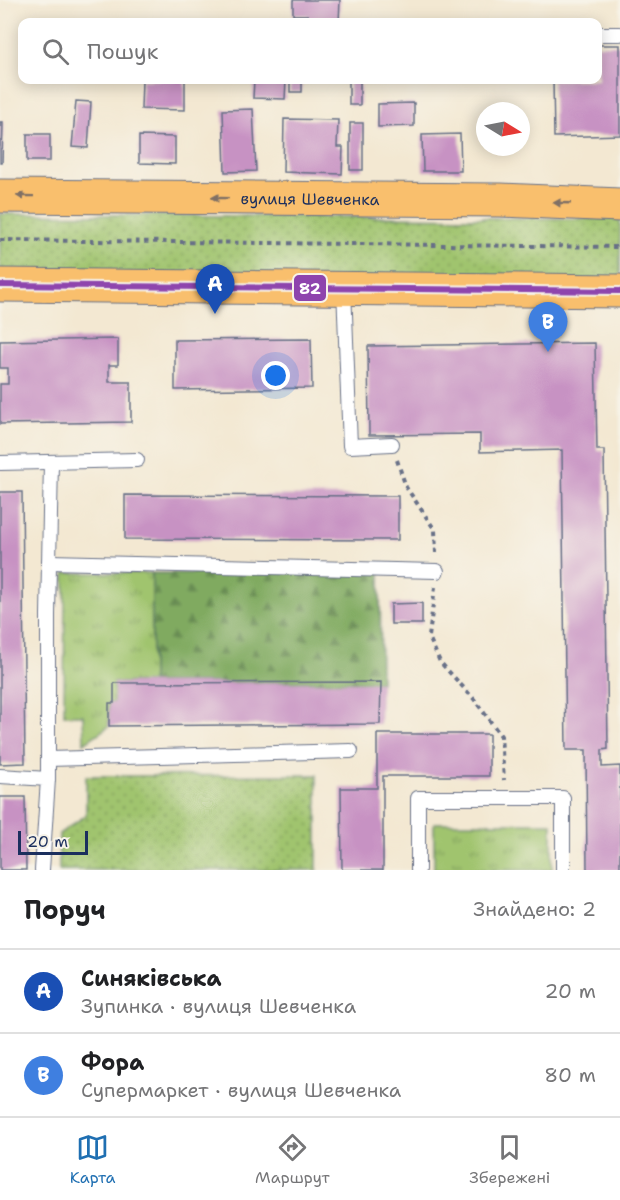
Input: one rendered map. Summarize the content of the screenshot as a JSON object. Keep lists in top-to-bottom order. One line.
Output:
{"streets":{"main road":["вулиця Шевченка"]},"lines":["transit line 82"],"scale_bar":"20 m","north":"right","page":{"search":"Пошук","pins":["A","B"],"scale":"20 m","heading":["Поруч","Знайдено: 2"],"list":[{"mark":"A","name":"Синяківська","note":"Зупинка · вулиця Шевченка","value":"20 m"},{"mark":"B","name":"Фора","note":"Супермаркет · вулиця Шевченка","value":"80 m"}],"nav":["Карта","Маршрут","Збережені"]}}
